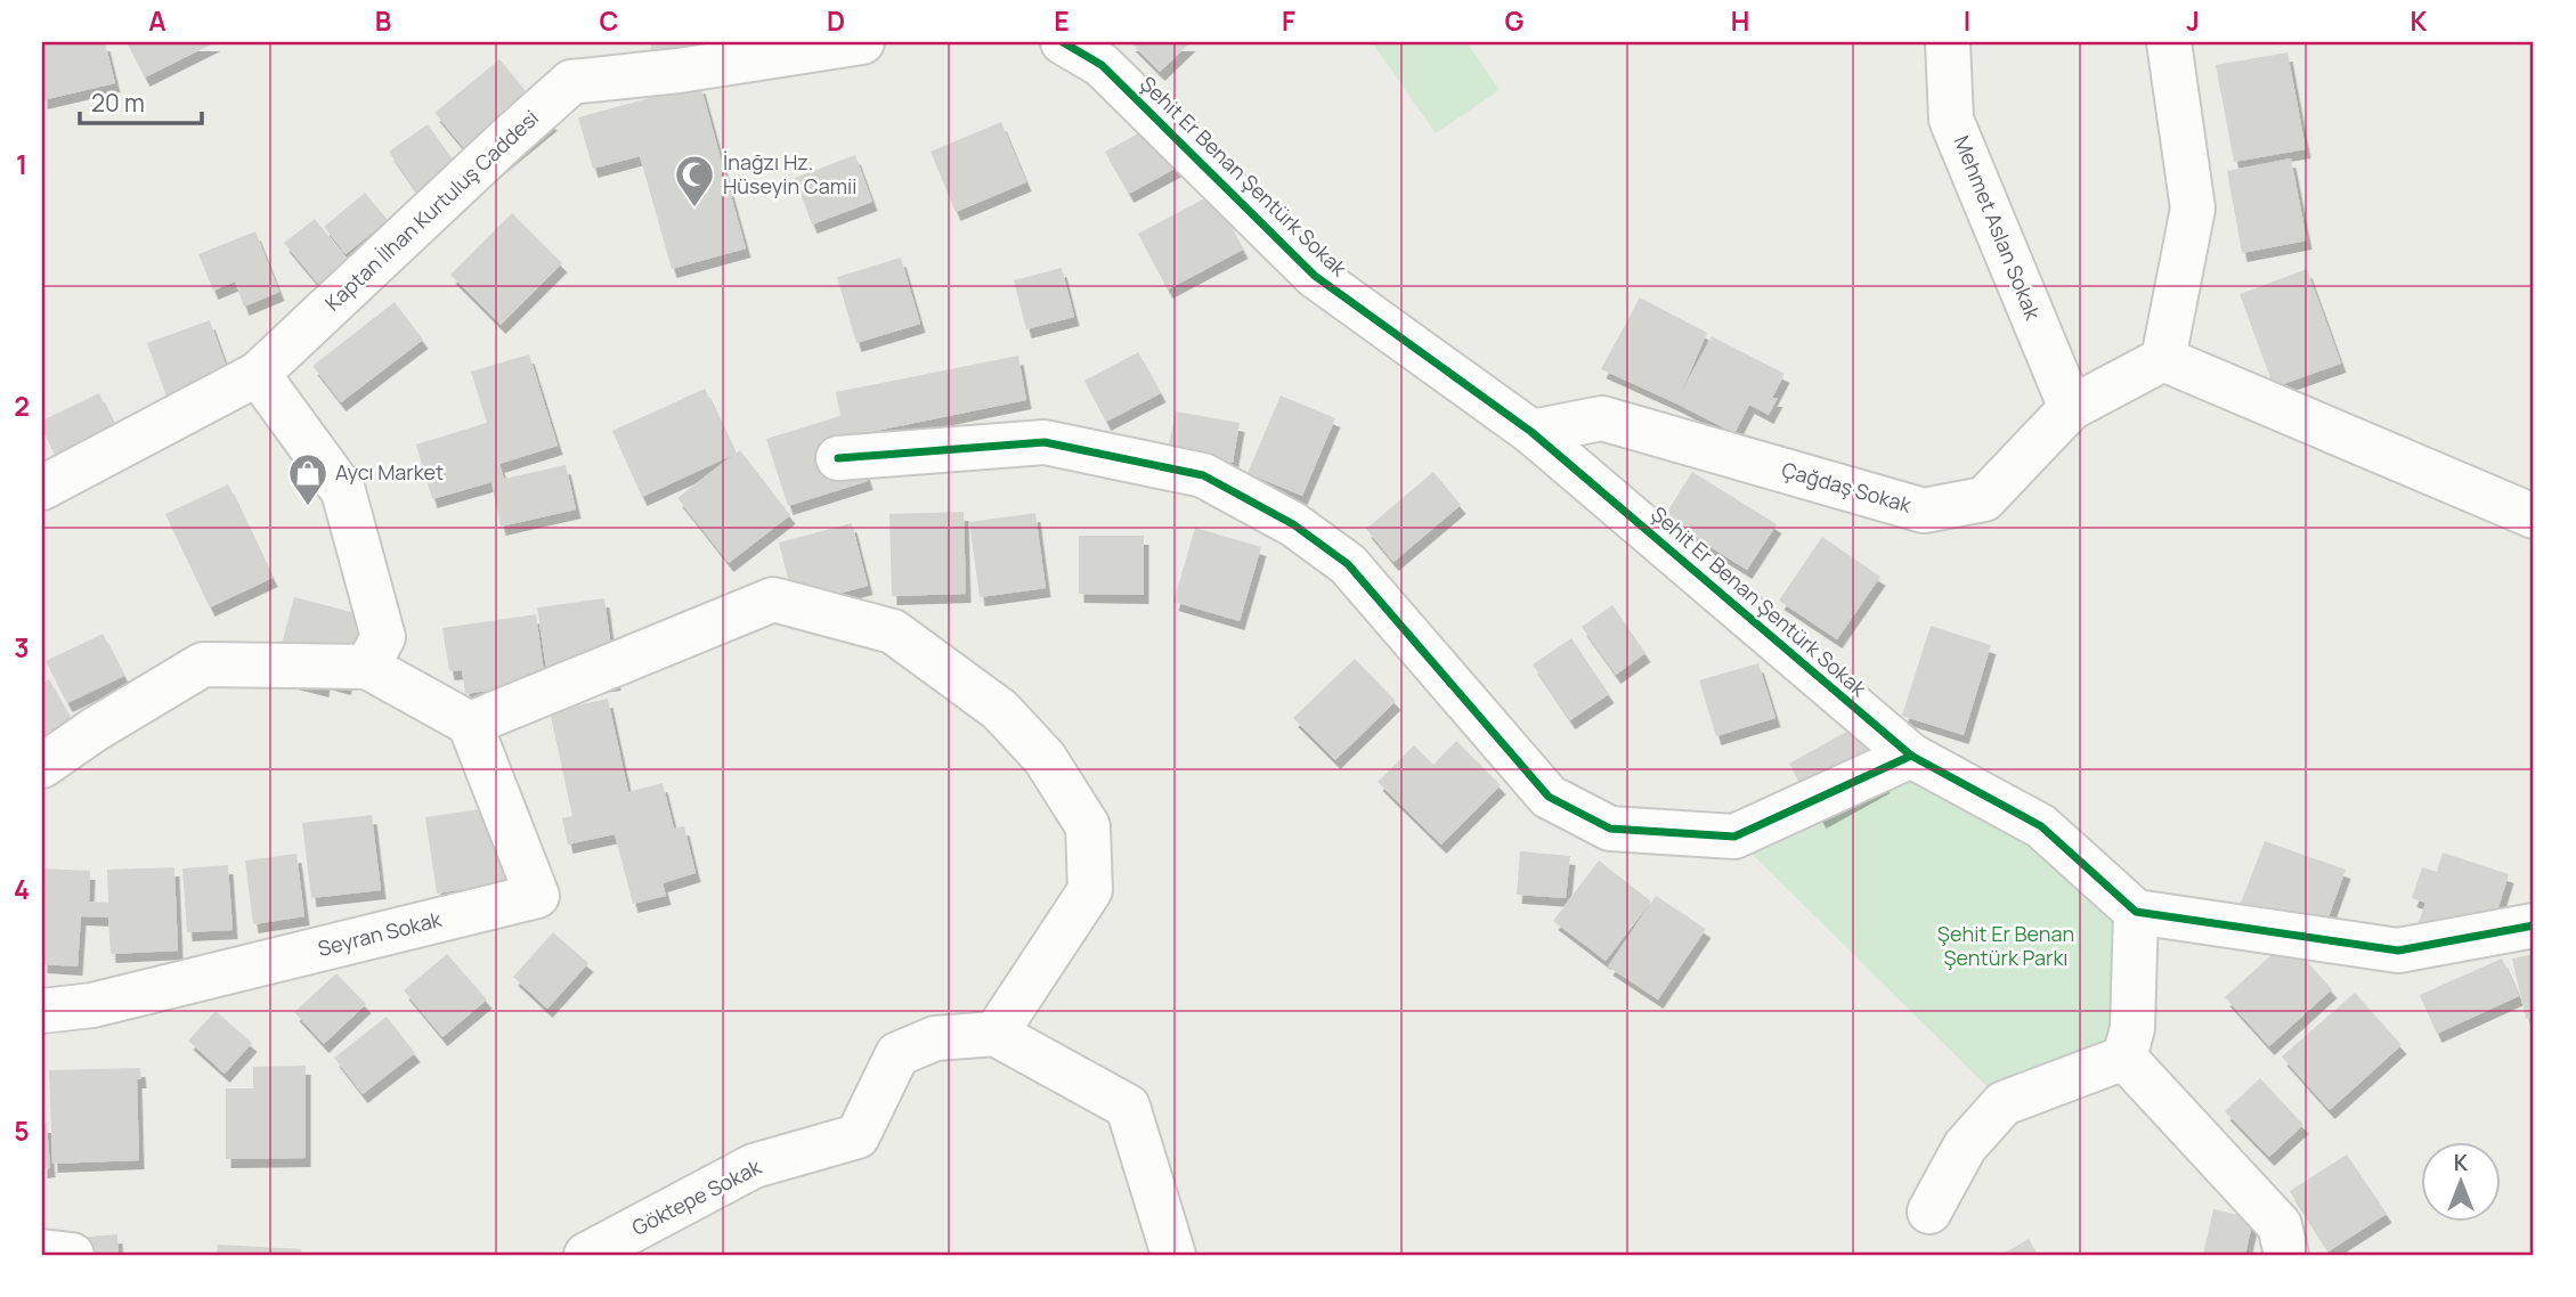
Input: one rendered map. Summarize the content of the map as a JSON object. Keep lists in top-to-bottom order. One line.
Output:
{"streets":{"street":["Şehit Er Benan Şentürk Sokak","Kaptan İlhan Kurtuluş Caddesi","Mehmet Aslan Sokak","Çağdaş Sokak","Seyran Sokak","Göktepe Sokak"]},"crossings":[["Şehit Er Benan Şentürk Sokak","Çağdaş Sokak"],["Mehmet Aslan Sokak","Çağdaş Sokak"]],"parks":["Şehit Er Benan Şentürk Parkı"],"places":{"mosque":["İnağzı Hz. Hüseyin Camii"],"shop":["Aycı Market"]},"scale_bar":"20 m","north":"top","grid":{"columns":["A","B","C","D","E","F","G","H","I","J","K"],"rows":["1","2","3","4","5"]}}
